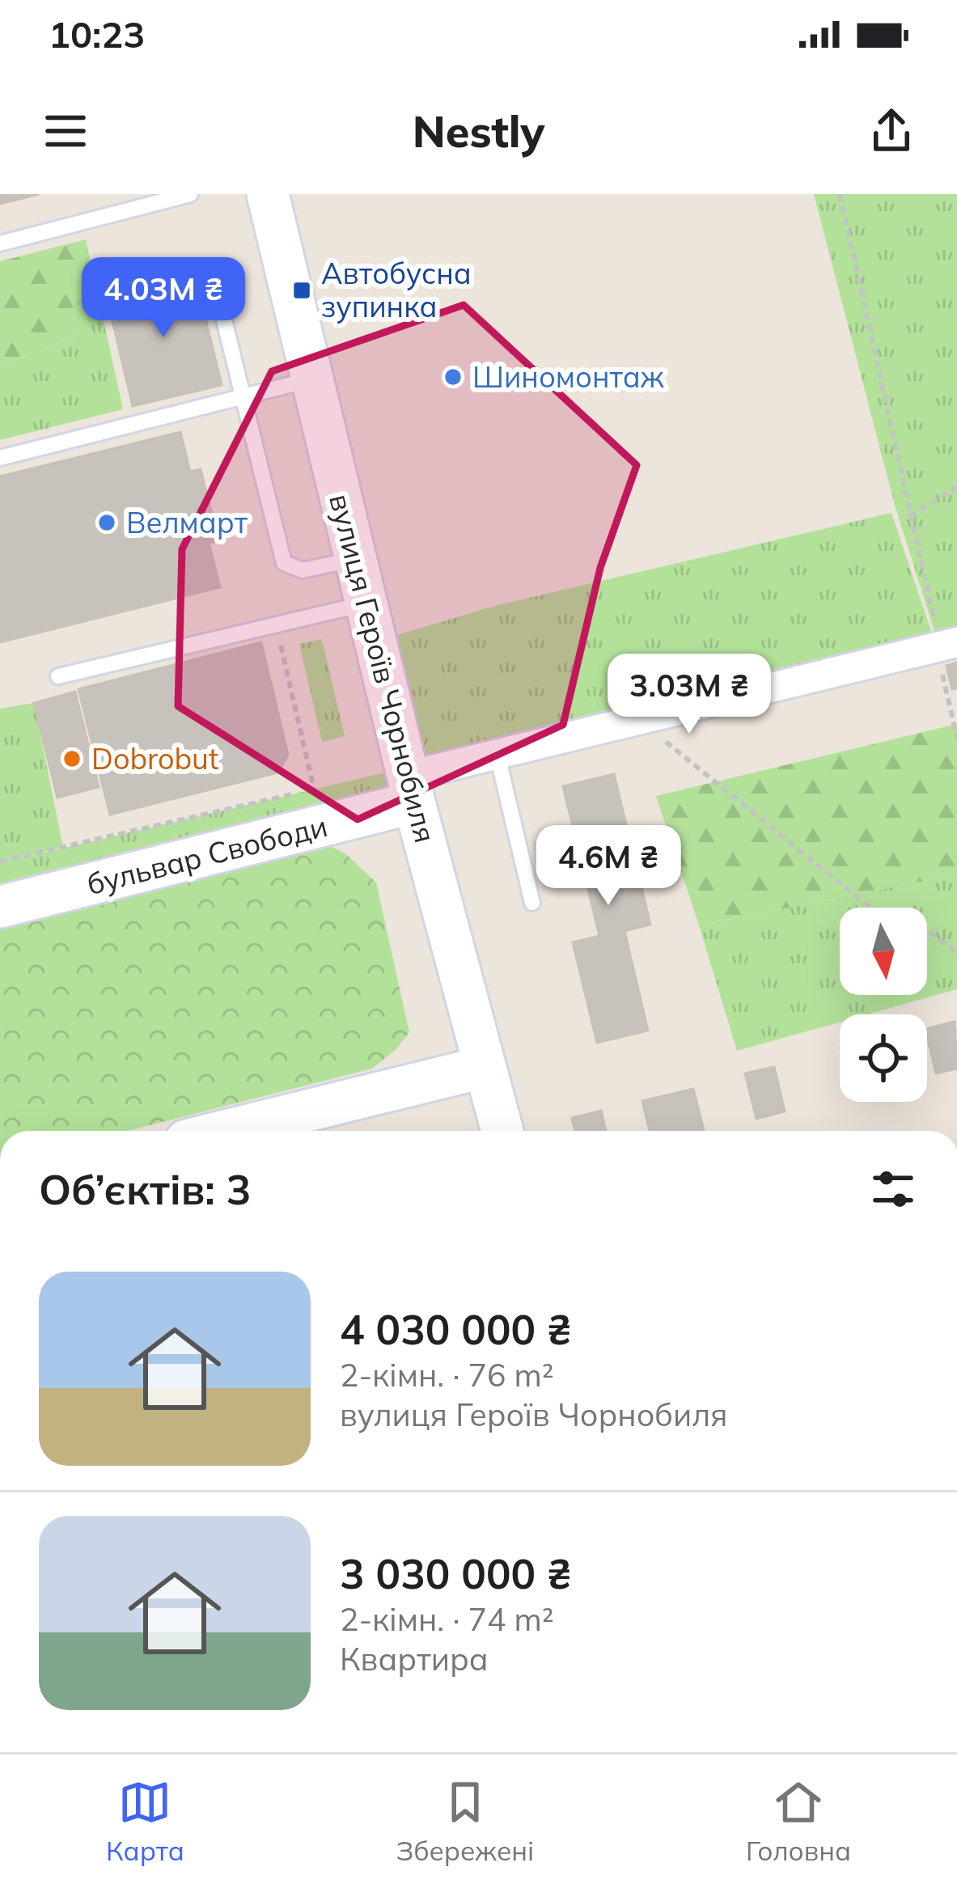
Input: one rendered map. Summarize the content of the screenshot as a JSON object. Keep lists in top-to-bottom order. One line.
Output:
{"streets":{"street":["вулиця Героїв Чорнобиля","бульвар Свободи"]},"crossings":[["вулиця Героїв Чорнобиля","бульвар Свободи"]],"places":{"transit":["Автобусна зупинка"],"other":["Шиномонтаж","Велмарт","Dobrobut"]},"north":"bottom","page":{"status":"10:23","header":"Nestly","price":["4.03M ₴","3.03M ₴","4.6M ₴"],"heading":"Об’єктів: 3","list":[{"name":"4 030 000 ₴","note":"2-кімн. · 76 m² · вулиця Героїв Чорнобиля"},{"name":"3 030 000 ₴","note":"2-кімн. · 74 m² · Квартира"}],"tabs":["Карта","Збережені","Головна"]}}
